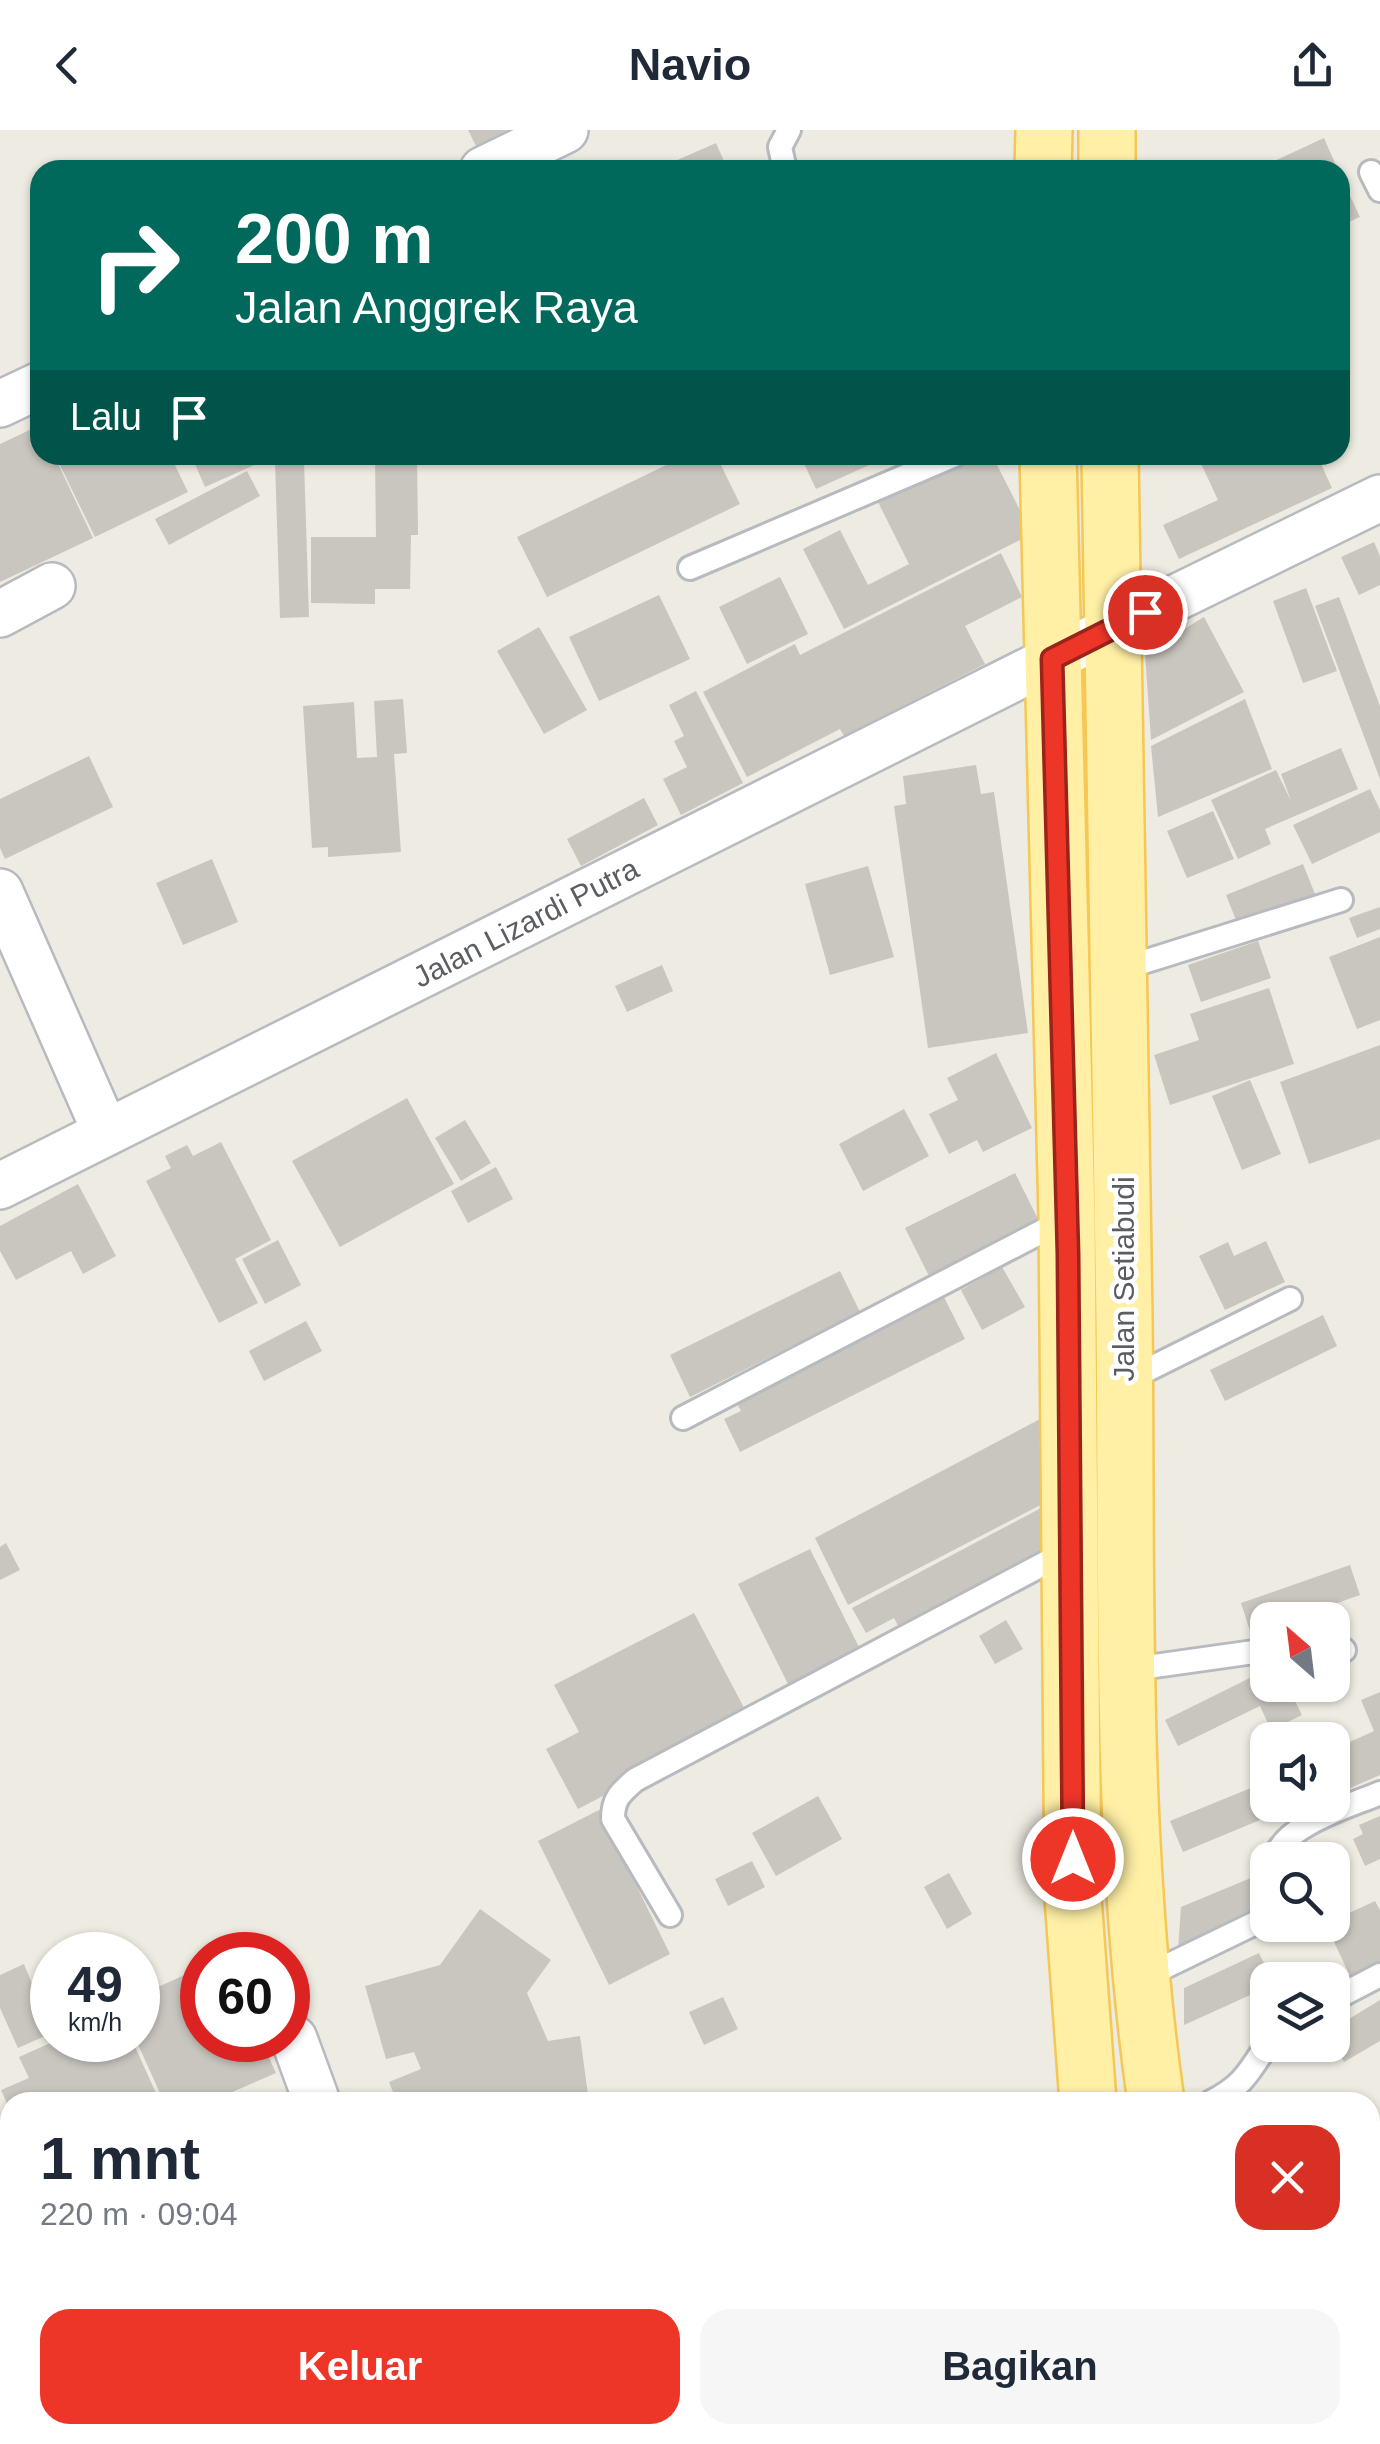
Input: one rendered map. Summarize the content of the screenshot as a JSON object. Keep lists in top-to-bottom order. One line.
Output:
{"streets":{"main road":["Jalan Setiabudi"],"street":["Jalan Lizardi Putra"]},"crossings":[["Jalan Lizardi Putra","Jalan Setiabudi"]],"north":"top left","page":{"header":"Navio","turn":["200 m","Jalan Anggrek Raya"],"then":"Lalu","speed":"49 km/h","limit":"60","heading":["1 mnt","220 m · 09:04"],"buttons":["Keluar","Bagikan"]}}
